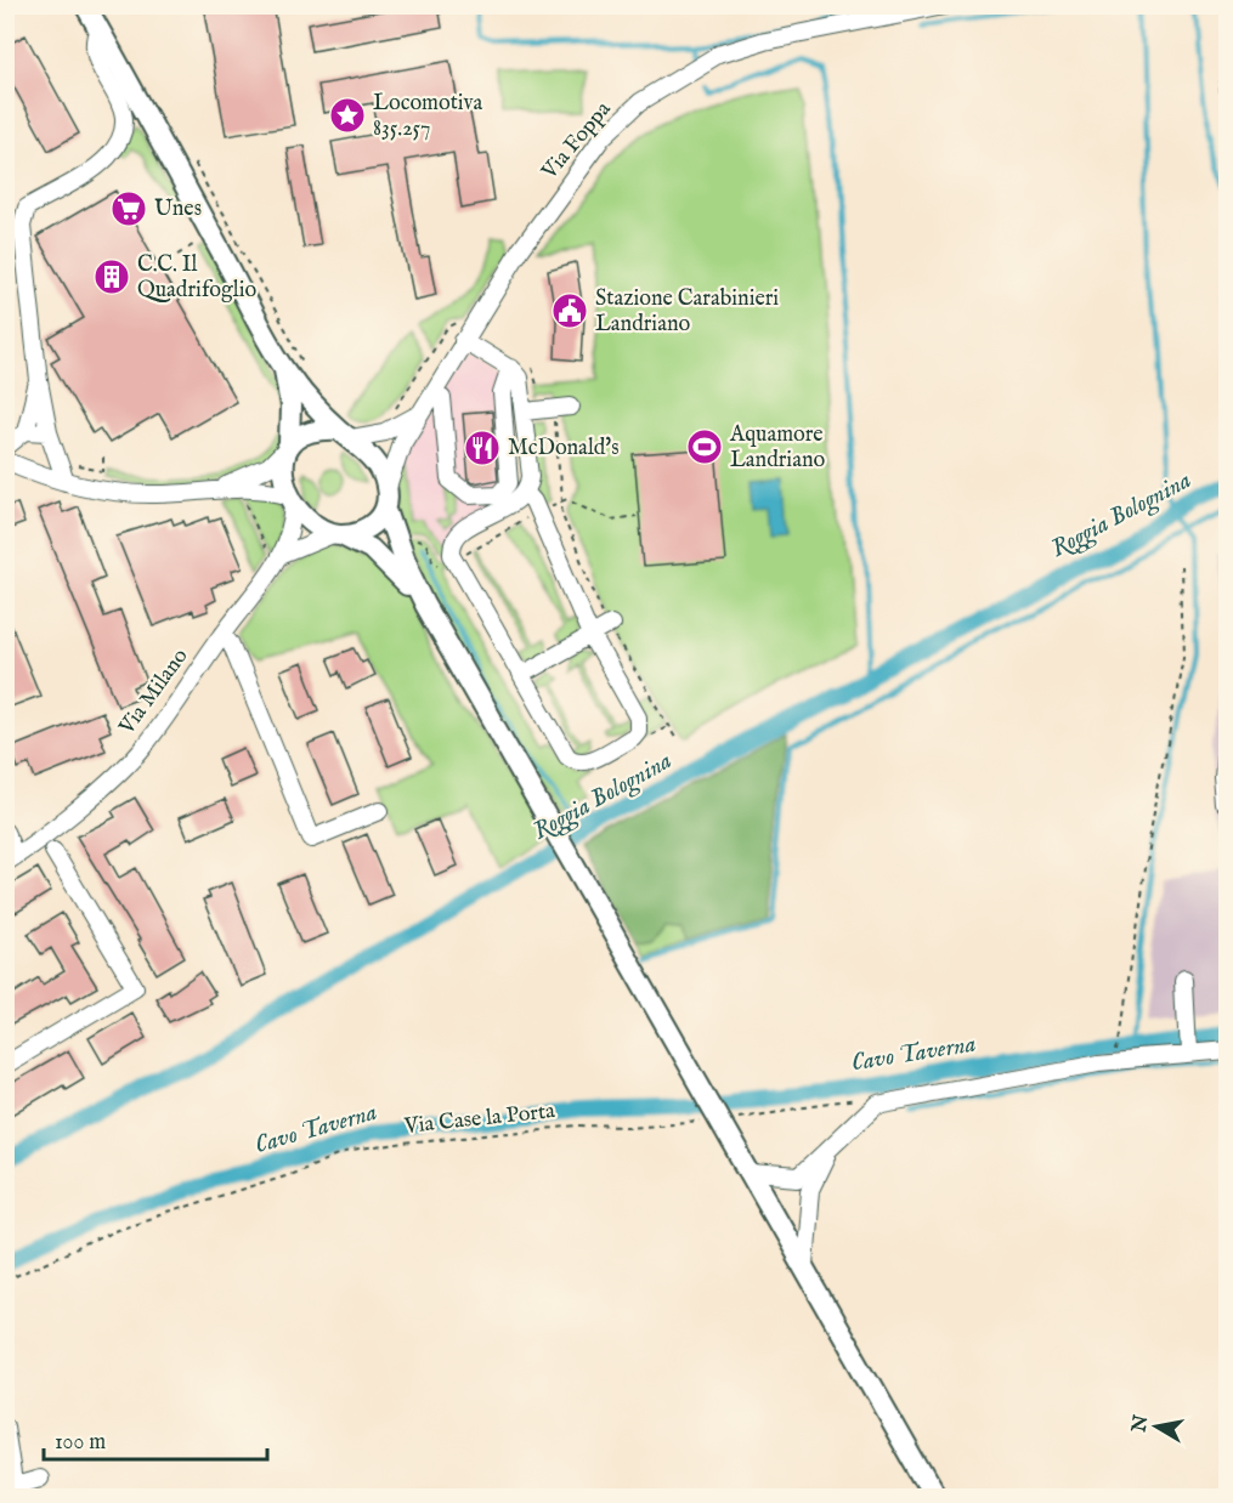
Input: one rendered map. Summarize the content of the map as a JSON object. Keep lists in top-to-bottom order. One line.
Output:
{"streets":{"street":["Via Foppa","Via Milano"],"path":["Via Case la Porta"]},"crossings":[["Via Foppa","Via Milano"]],"water":["Roggia Bolognina","Cavo Taverna"],"places":{"place":["Locomotiva 835.257"],"supermarket":["Unes"],"building":["C.C. Il Quadrifoglio"],"public building":["Stazione Carabinieri Landriano"],"sports":["Aquamore Landriano"],"restaurant":["McDonald's"]},"scale_bar":"100 m","north":"left"}
